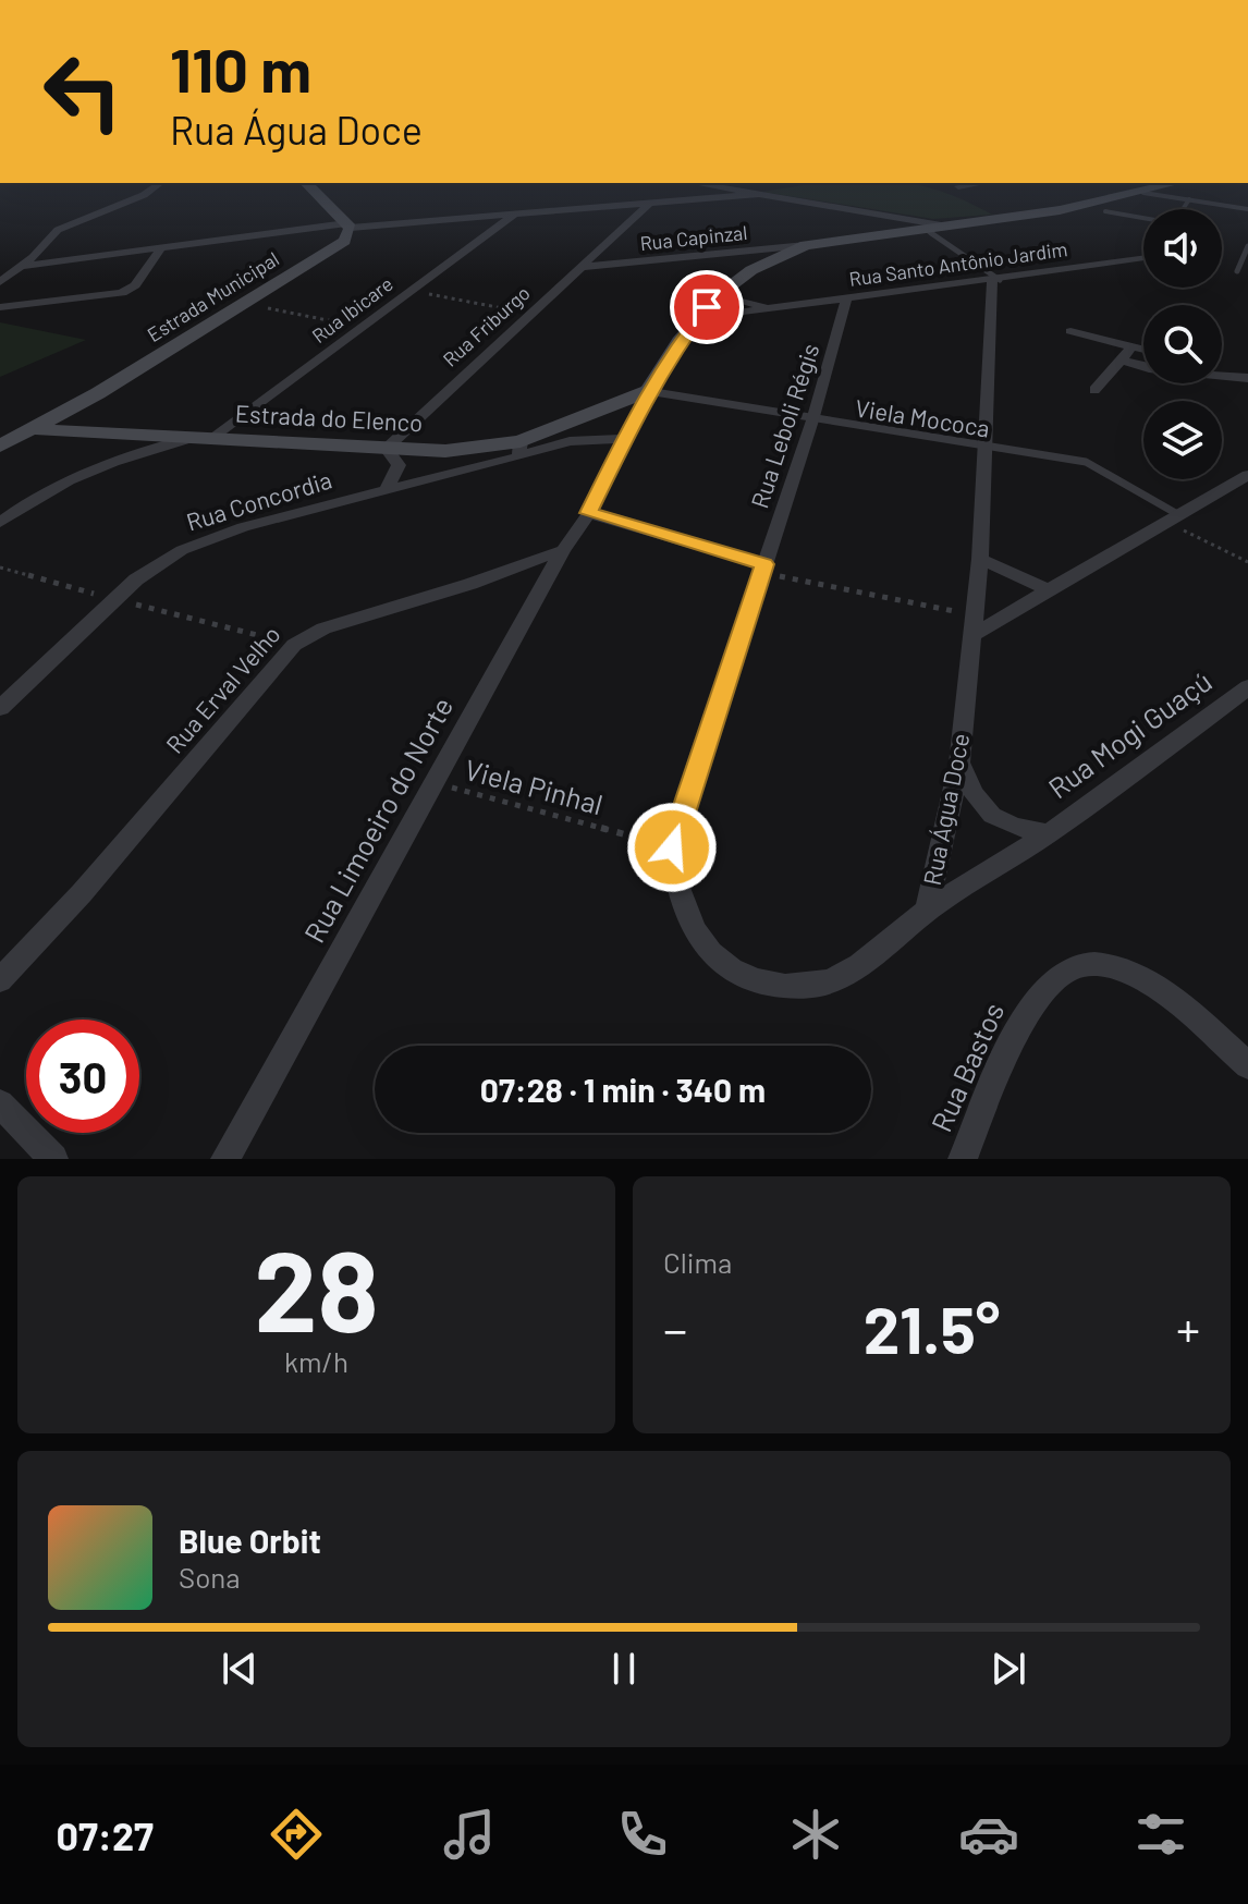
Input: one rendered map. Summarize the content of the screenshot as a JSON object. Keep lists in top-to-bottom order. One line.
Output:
{"streets":{"street":["Rua Capinzal","Rua Santo Antônio Jardim","Estrada Municipal","Rua Ibicare","Rua Friburgo","Estrada do Elenco","Rua Leboli Régis","Rua Concordia","Rua Erval Velho","Rua Mogi Guaçú","Rua Água Doce","Rua Limoeiro do Norte","Rua Bastos"],"lane":["Viela Mococa"],"path":["Viela Pinhal"]},"crossings":[["Rua Capinzal","Rua Friburgo"],["Rua Santo Antônio Jardim","Rua Leboli Régis"],["Rua Santo Antônio Jardim","Rua Água Doce"],["Estrada Municipal","Estrada do Elenco"],["Rua Ibicare","Estrada do Elenco"],["Rua Friburgo","Estrada do Elenco"],["Estrada do Elenco","Viela Mococa"],["Estrada do Elenco","Rua Concordia"],["Viela Mococa","Rua Leboli Régis"],["Viela Mococa","Rua Água Doce"],["Rua Leboli Régis","Rua Água Doce"],["Rua Erval Velho","Rua Limoeiro do Norte"],["Rua Mogi Guaçú","Rua Água Doce"],["Viela Pinhal","Rua Água Doce"],["Viela Pinhal","Rua Limoeiro do Norte"]],"page":{"turn":["110 m","Rua Água Doce"],"limit":"30","trip":"07:28 · 1 min · 340 m","tile":[["28","km/h"],"Clima"],"heat":["−","21.5°","+"],"song":["Blue Orbit","Sona"],"tabs":"07:27"}}
